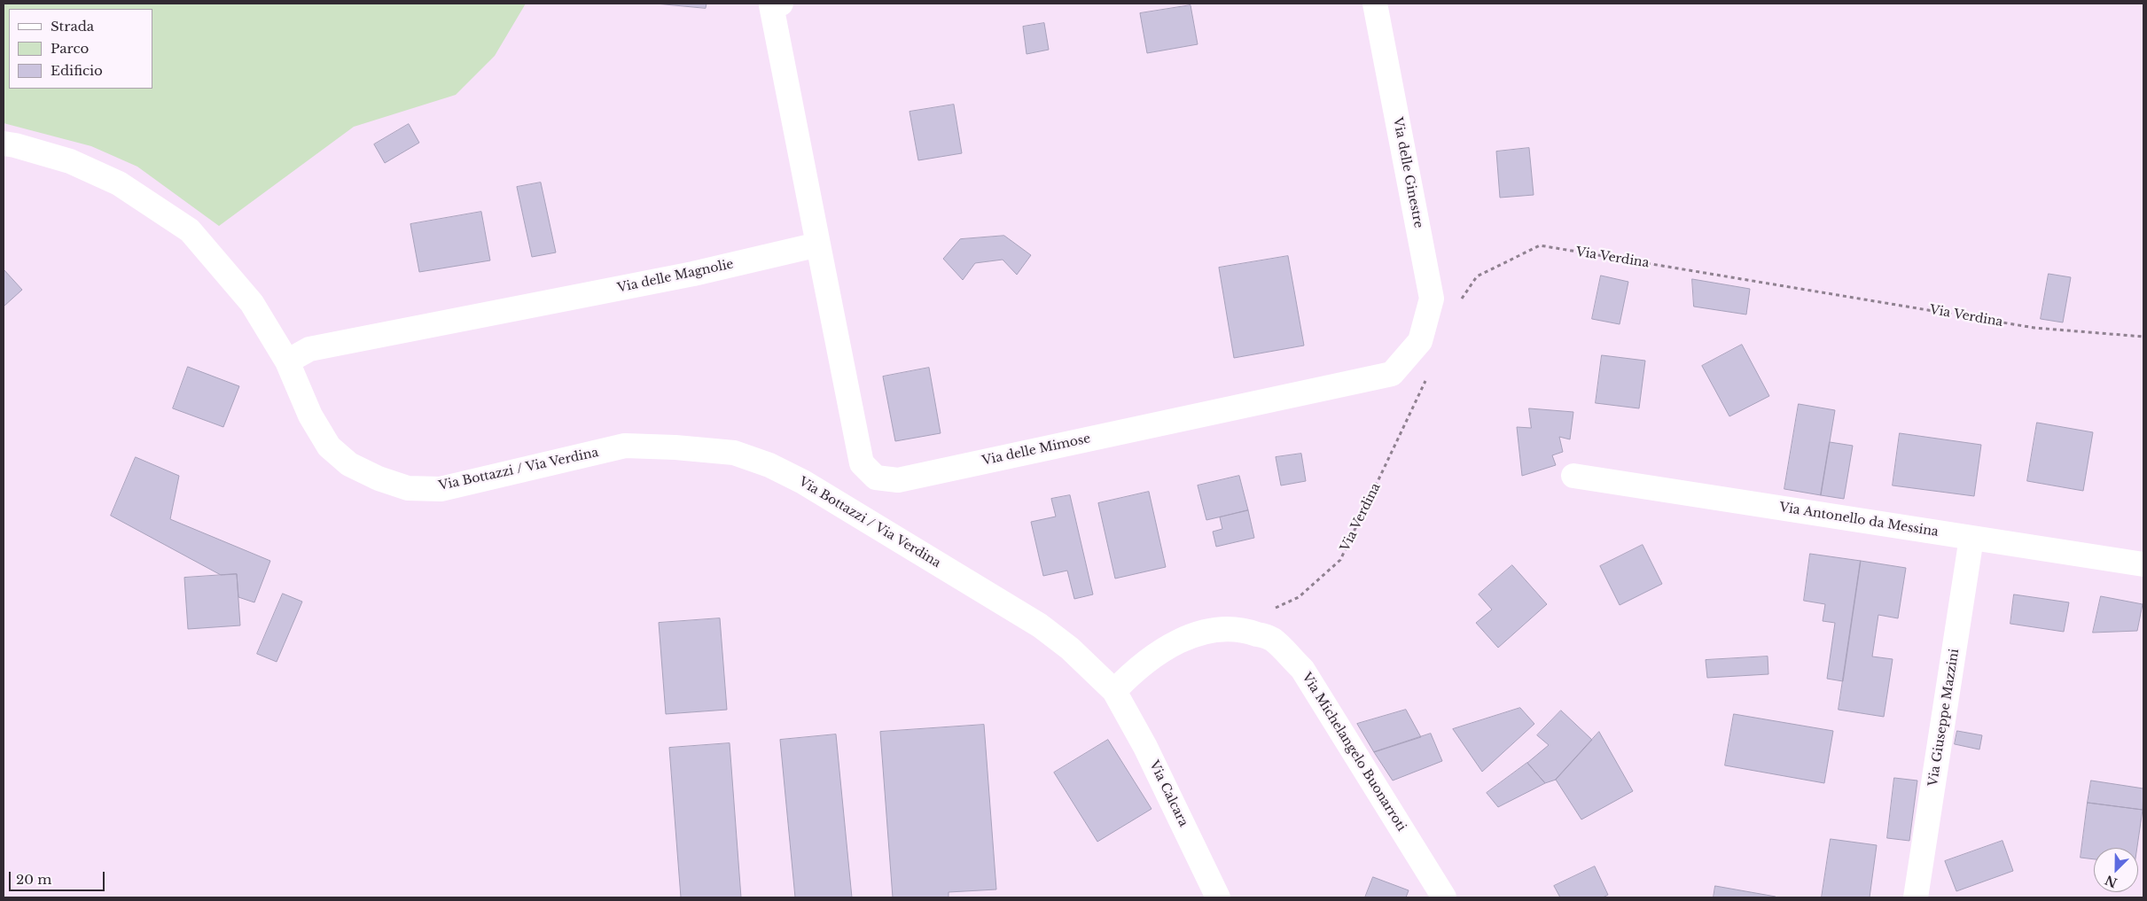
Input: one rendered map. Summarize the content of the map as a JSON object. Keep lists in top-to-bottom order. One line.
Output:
{"streets":{"street":["Via delle Ginestre","Via delle Magnolie","Via delle Mimose","Via Bottazzi / Via Verdina","Via Antonello da Messina","Via Giuseppe Mazzini","Via Michelangelo Buonarroti","Via Calcara"],"path":["Via Verdina"]},"crossings":[["Via delle Ginestre","Via Verdina"],["Via delle Ginestre","Via delle Mimose"],["Via Verdina","Via delle Mimose"],["Via delle Magnolie","Via delle Mimose"],["Via delle Magnolie","Via Bottazzi / Via Verdina"],["Via Bottazzi / Via Verdina","Via Michelangelo Buonarroti"],["Via Bottazzi / Via Verdina","Via Calcara"],["Via Antonello da Messina","Via Giuseppe Mazzini"],["Via Michelangelo Buonarroti","Via Calcara"]],"legend":["Strada","Parco","Edificio"],"scale_bar":"20 m","north":"bottom left"}
